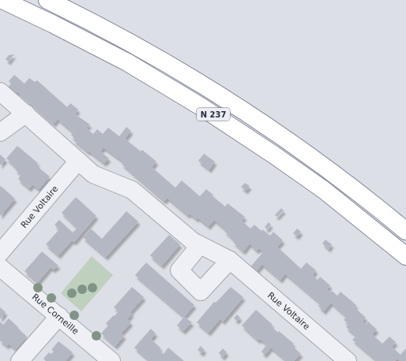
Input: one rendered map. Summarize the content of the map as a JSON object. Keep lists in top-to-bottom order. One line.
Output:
{"streets":{"highway":["N 237"],"street":["Rue Voltaire","Rue Corneille"]}}
